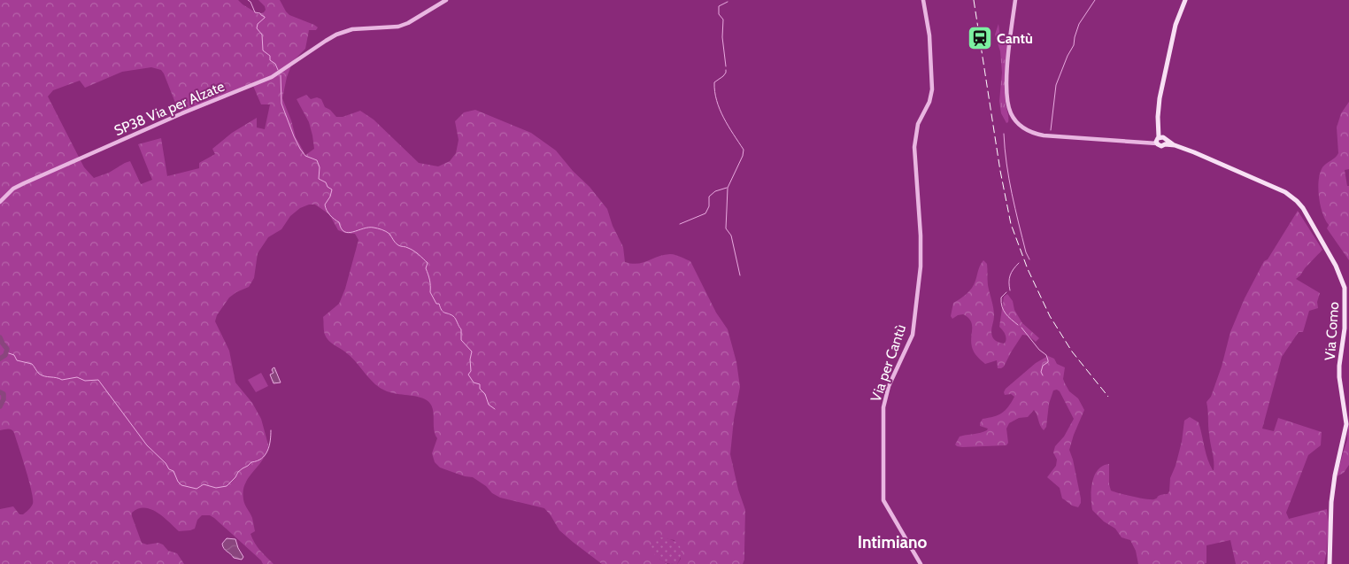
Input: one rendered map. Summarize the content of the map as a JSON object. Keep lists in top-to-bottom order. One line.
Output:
{"streets":{"main road":["Via Como"],"street":["SP38 Via per Alzate","Via per Cantù"]},"districts":["Intimiano"],"places":{"station":["Cantù"]}}
